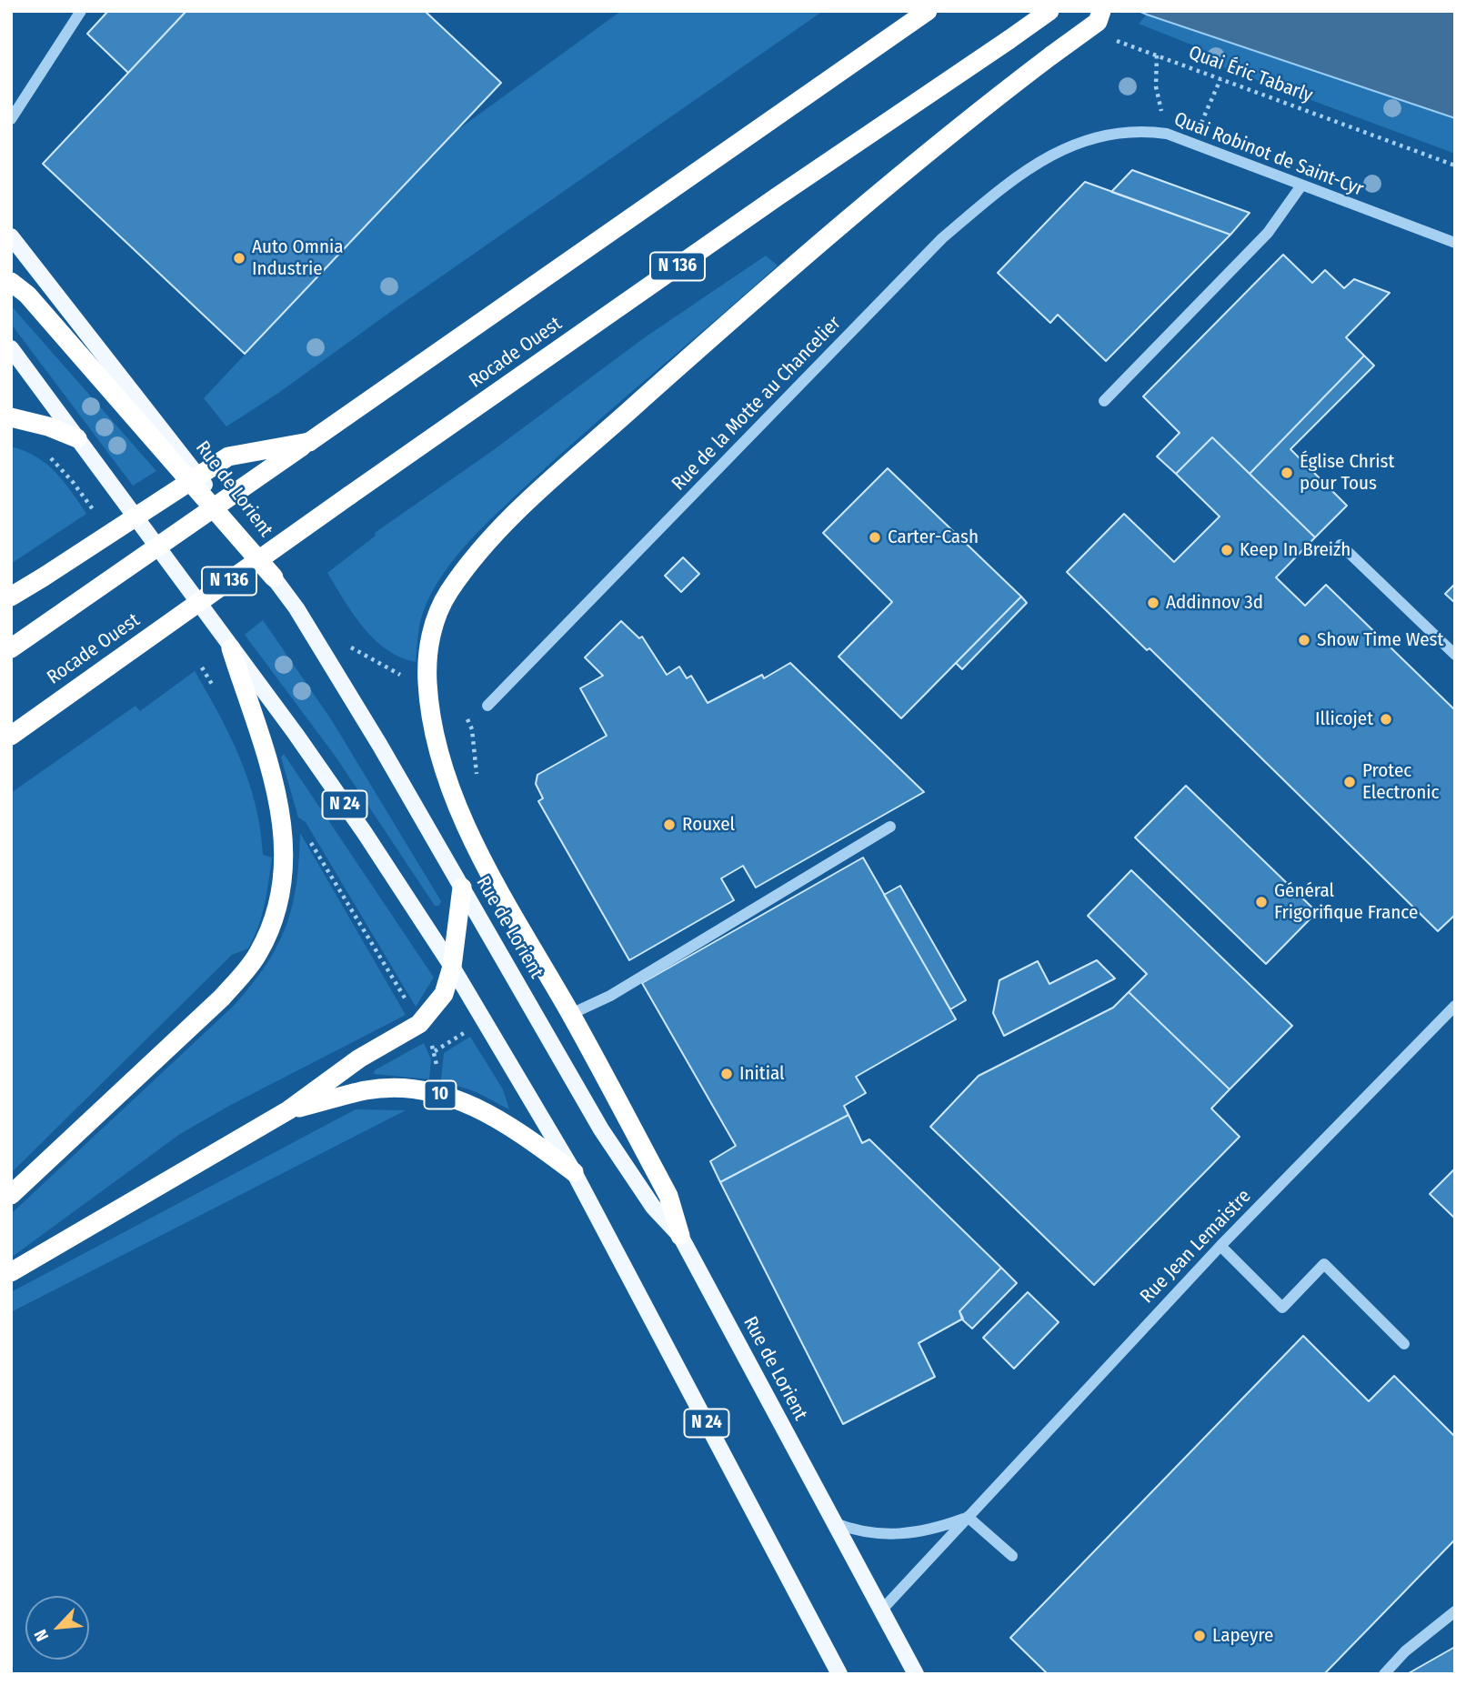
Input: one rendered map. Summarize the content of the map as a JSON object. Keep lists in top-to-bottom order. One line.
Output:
{"streets":{"highway":["N 136","Rocade Ouest","10"],"main road":["Rue de Lorient","N 24"],"street":["Quai Robinot de Saint-Cyr","Rue de la Motte au Chancelier","Rue Jean Lemaistre"],"path":["Quai Éric Tabarly"]},"crossings":[["Quai Robinot de Saint-Cyr","Rue de la Motte au Chancelier"],["Rue de Lorient","Rue Jean Lemaistre"],["N 24","10"]],"places":["Auto Omnia Industrie","Église Christ pour Tous","Carter-Cash","Keep In Breizh","Addinnov 3d","Show Time West","Illicojet","Protec Electronic","Rouxel","Général Frigorifique France","Initial","Lapeyre"],"north":"bottom left"}
